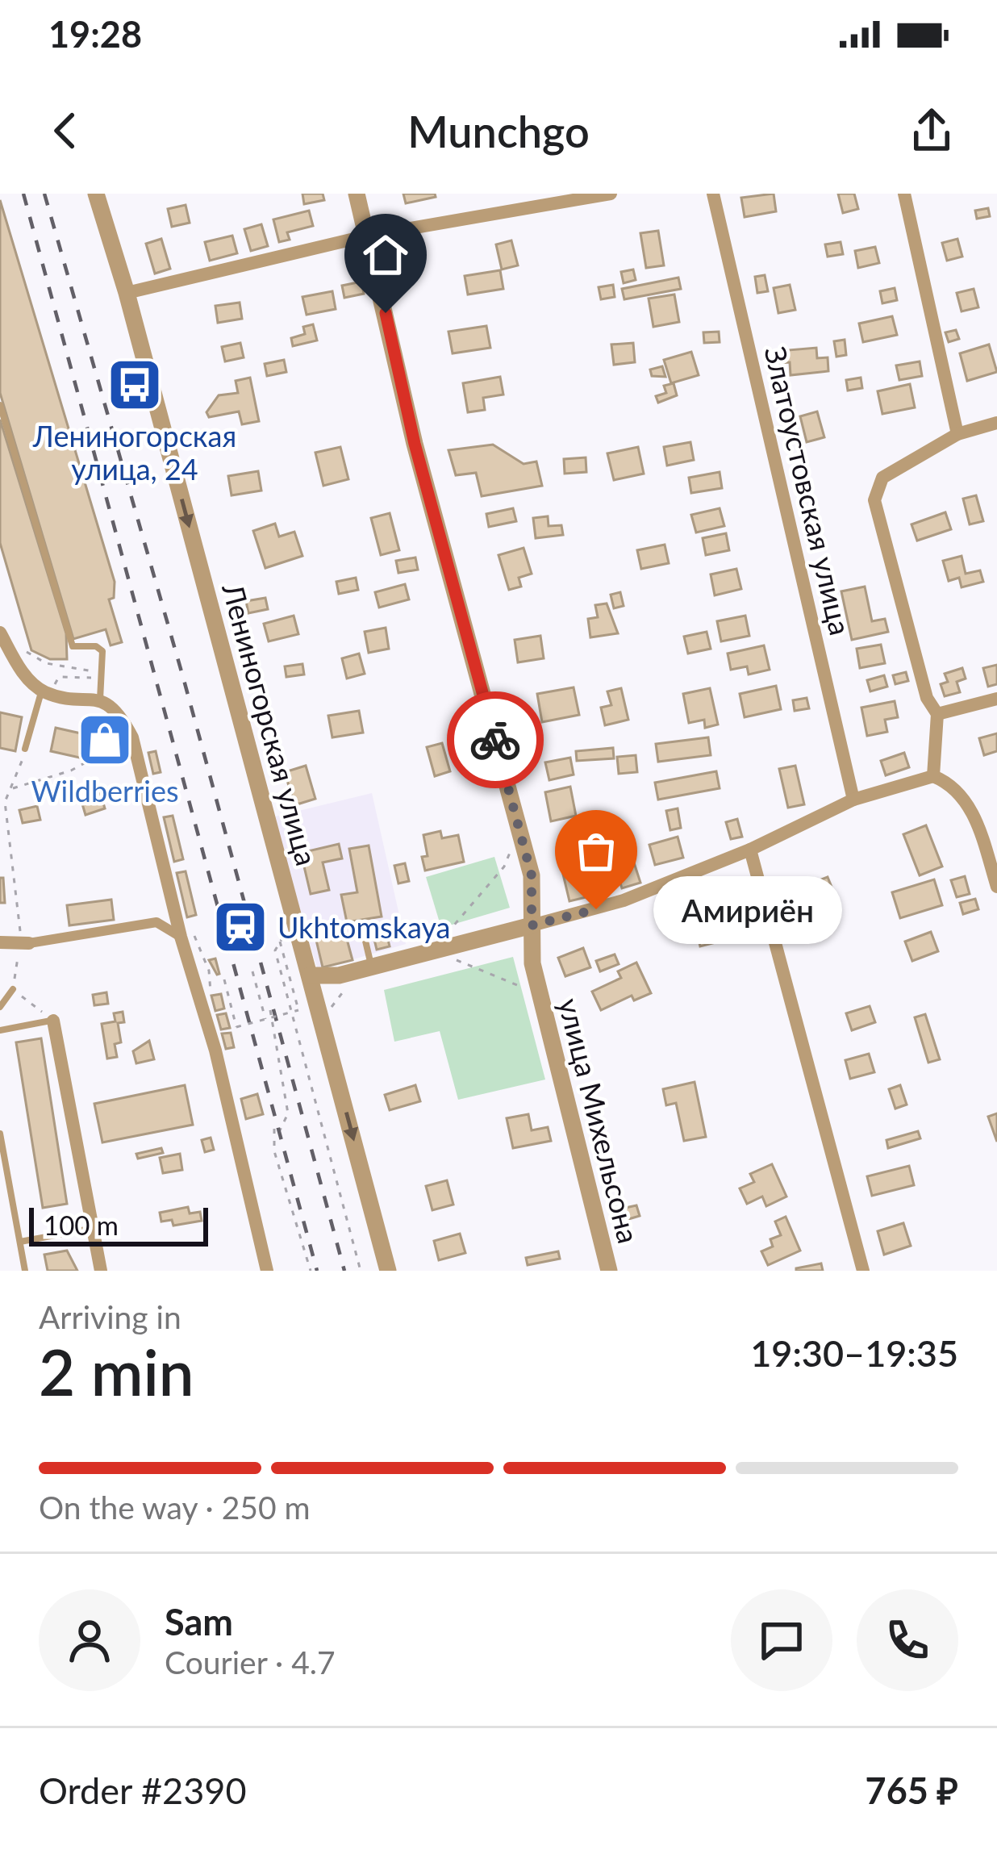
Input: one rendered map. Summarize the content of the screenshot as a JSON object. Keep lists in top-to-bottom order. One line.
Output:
{"streets":{"street":["Златоустовская улица","Лениногорская улица","улица Михельсона"]},"places":{"bus stop":["Лениногорская улица, 24"],"shop":["Wildberries"],"other":["Амириён"],"station":["Ukhtomskaya"]},"scale_bar":"100 m","page":{"status":"19:28","header":"Munchgo","bubble":"Амириён","scale":"100 m","heading":["2 min","Arriving in","19:30–19:35"],"panel":["Sam","Courier · 4.7","Order #2390","765 ₽"],"bar":"On the way · 250 m"}}
